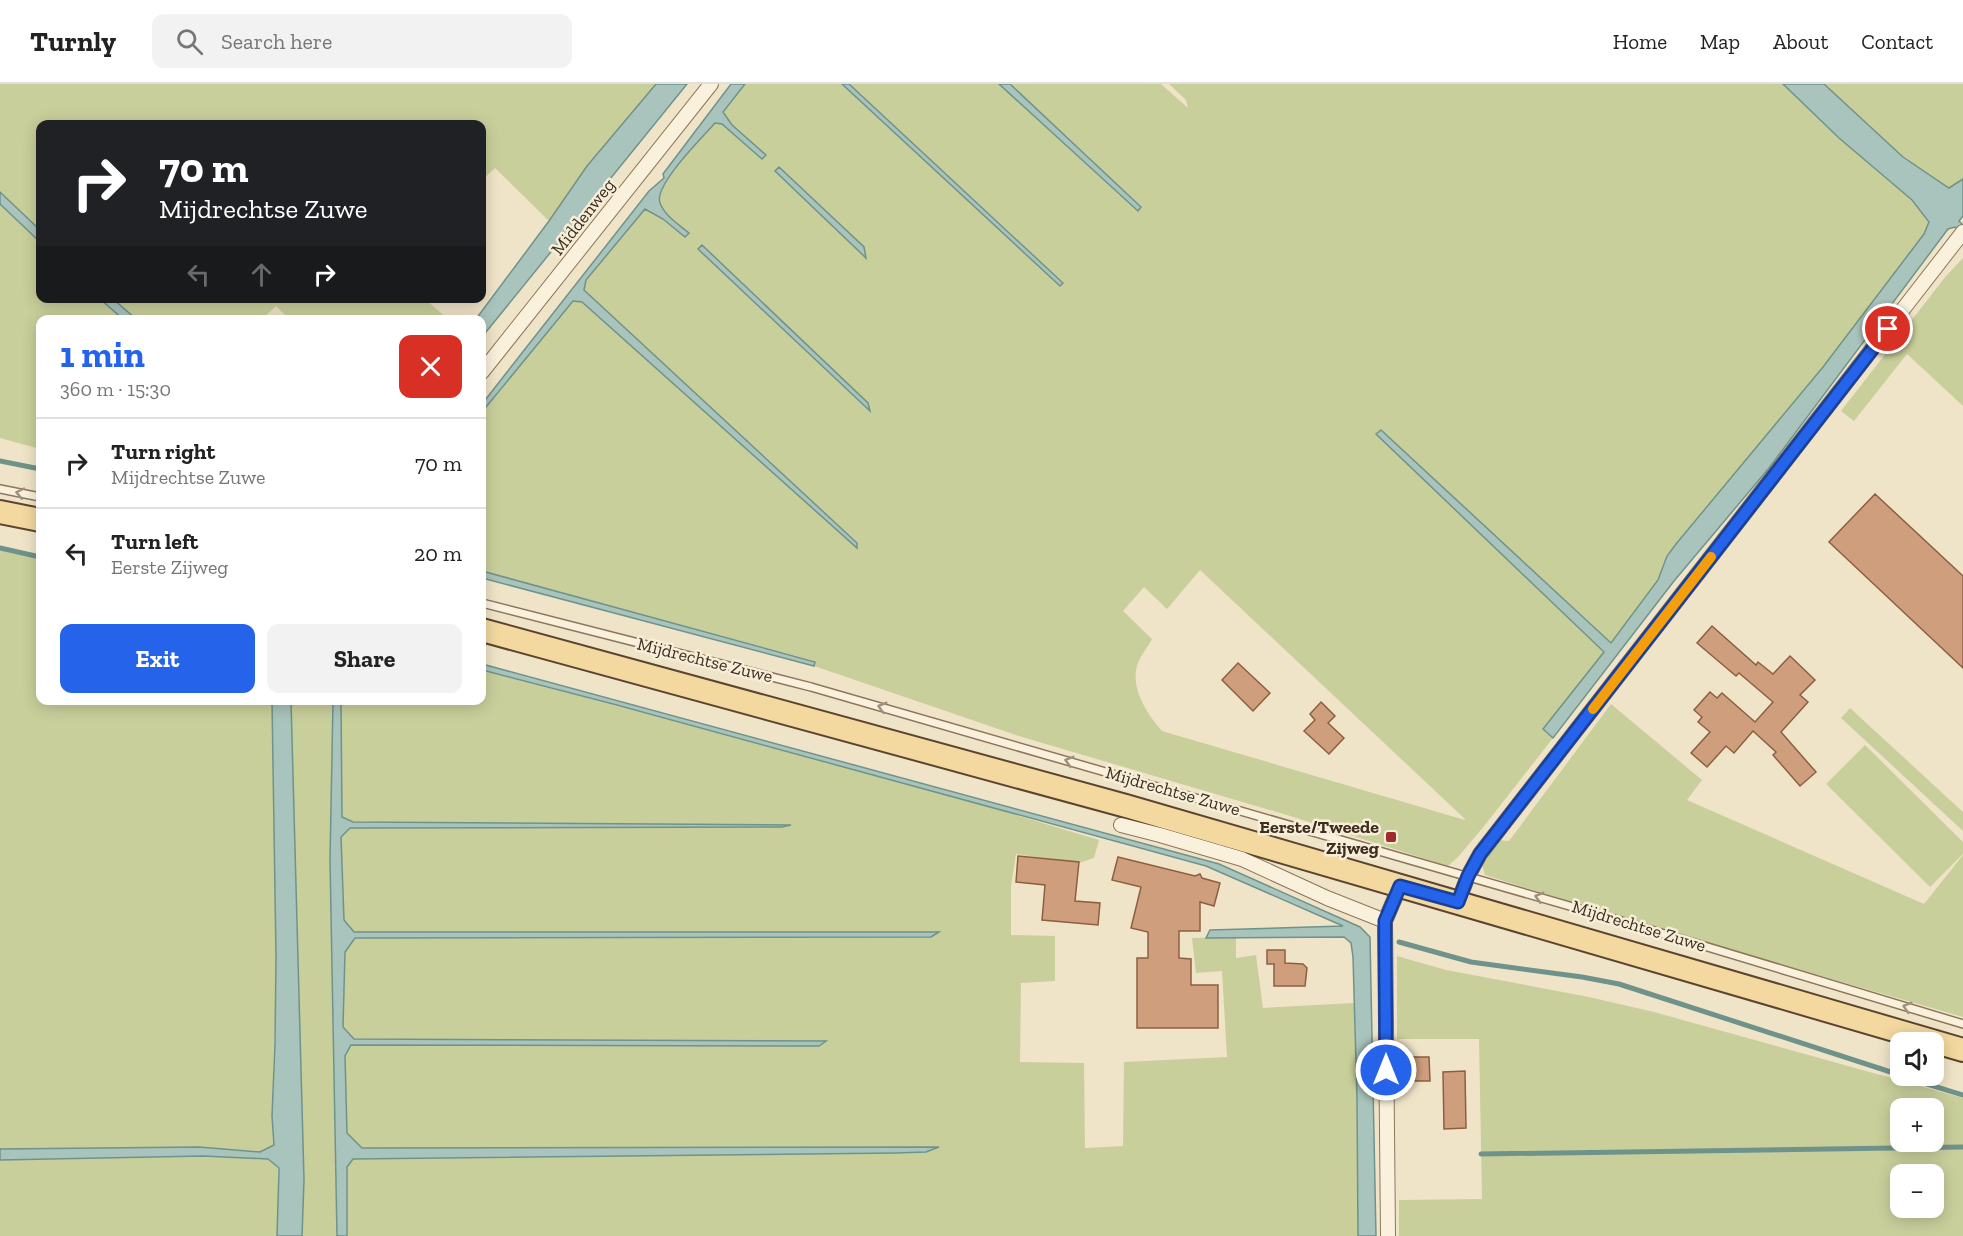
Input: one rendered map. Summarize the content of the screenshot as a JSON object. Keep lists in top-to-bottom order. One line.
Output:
{"streets":{"main road":["Mijdrechtse Zuwe"],"street":["Middenweg"]},"one_way":["Mijdrechtse Zuwe"],"places":{"transit":["Eerste/Tweede Zijweg"]},"page":{"header":"Turnly","search":"Search here","nav":["Home","Map","About","Contact"],"turn":["70 m","Mijdrechtse Zuwe"],"heading":["1 min","360 m · 15:30"],"list":[{"name":"Turn right","note":"Mijdrechtse Zuwe","value":"70 m"},{"name":"Turn left","note":"Eerste Zijweg","value":"20 m"}],"buttons":["Exit","Share"],"map_buttons":["+","−"]}}
